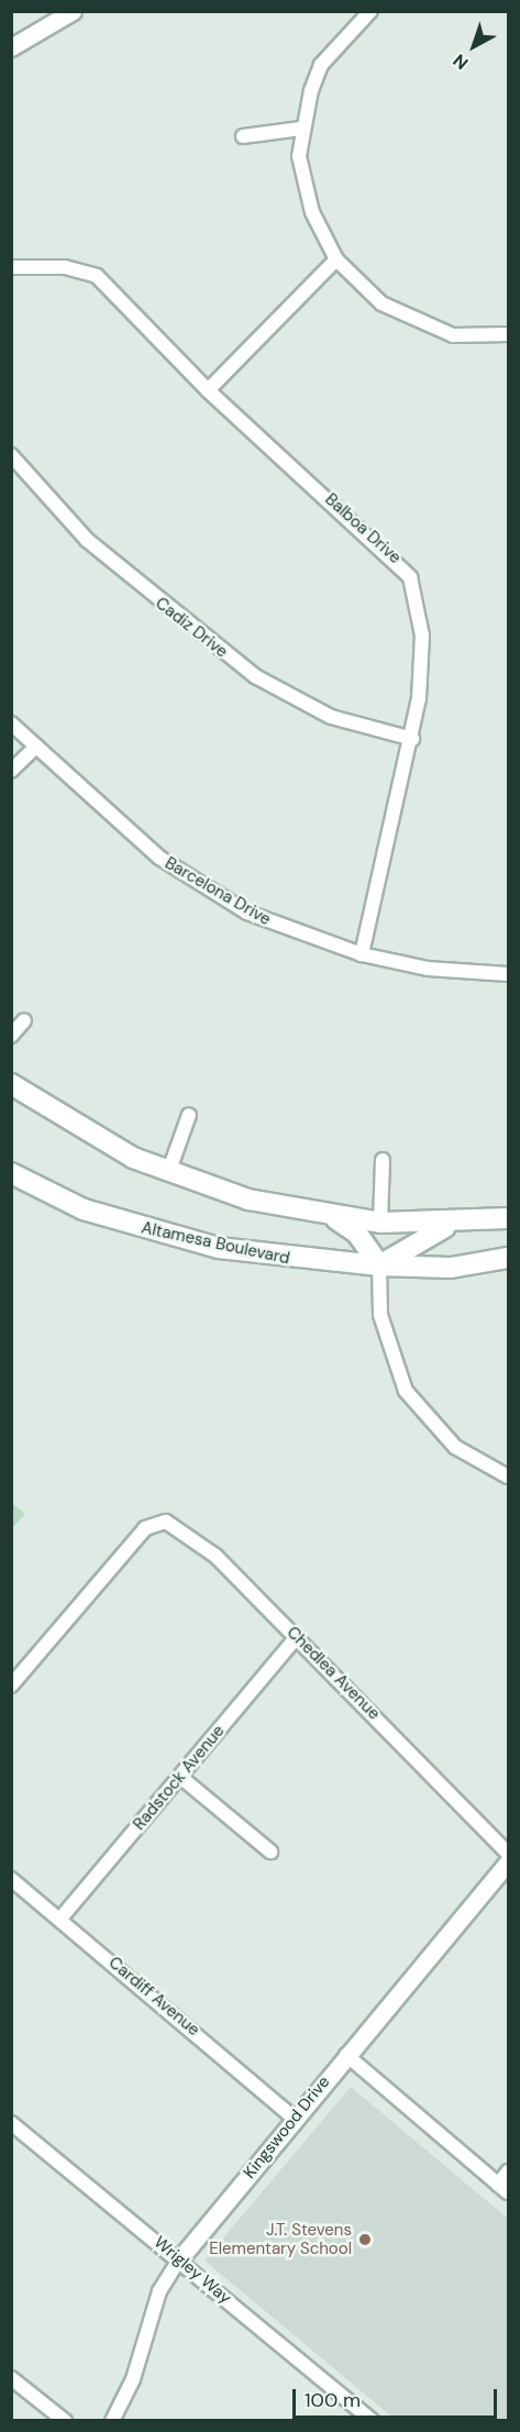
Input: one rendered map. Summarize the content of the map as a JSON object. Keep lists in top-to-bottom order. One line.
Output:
{"streets":{"main road":["Altamesa Boulevard"],"street":["Balboa Drive","Cadiz Drive","Barcelona Drive","Chedlea Avenue","Radstock Avenue","Cardiff Avenue","Kingswood Drive","Wrigley Way"]},"crossings":[["Balboa Drive","Cadiz Drive"],["Balboa Drive","Barcelona Drive"],["Chedlea Avenue","Radstock Avenue"],["Radstock Avenue","Cardiff Avenue"],["Cardiff Avenue","Kingswood Drive"],["Kingswood Drive","Wrigley Way"]],"places":["J.T. Stevens Elementary School"],"scale_bar":"100 m","north":"bottom left"}
